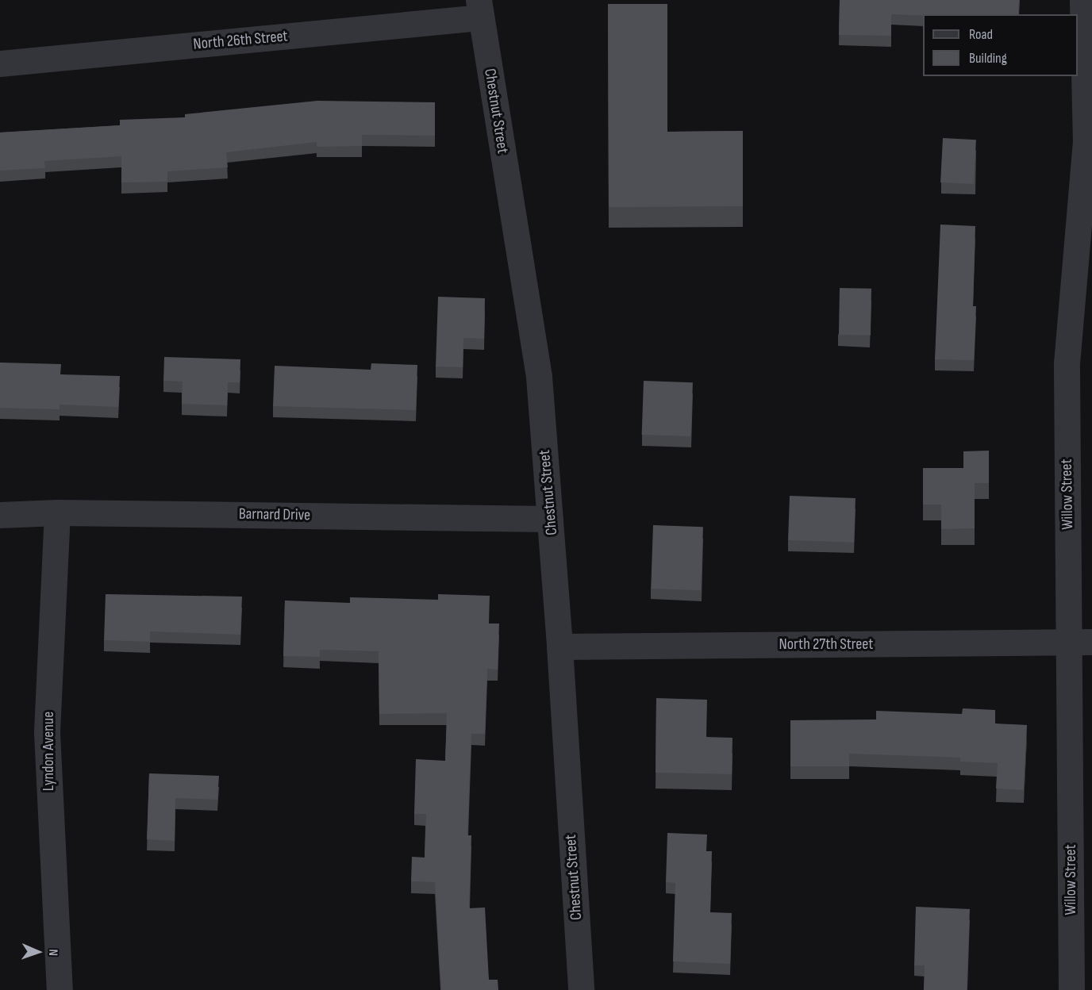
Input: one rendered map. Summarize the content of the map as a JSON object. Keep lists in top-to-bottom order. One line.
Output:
{"streets":{"street":["North 26th Street","Chestnut Street","Willow Street","Barnard Drive","North 27th Street","Lyndon Avenue"]},"crossings":[["North 26th Street","Chestnut Street"],["Chestnut Street","Barnard Drive"],["Chestnut Street","North 27th Street"],["Willow Street","North 27th Street"],["Barnard Drive","Lyndon Avenue"]],"legend":["Road","Building"],"north":"right"}
